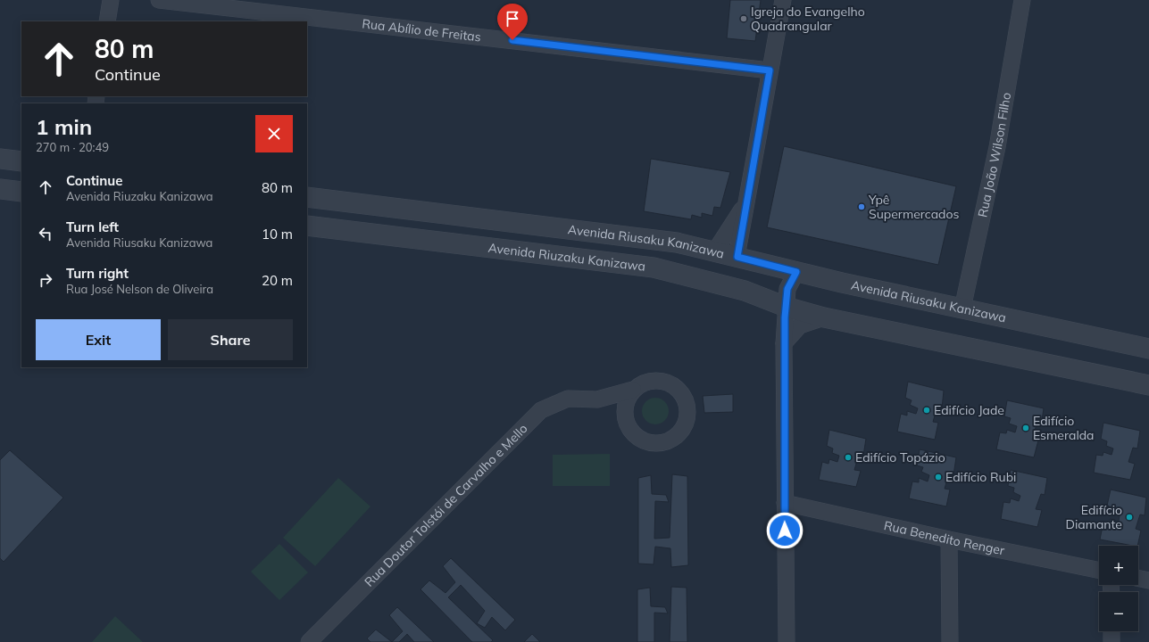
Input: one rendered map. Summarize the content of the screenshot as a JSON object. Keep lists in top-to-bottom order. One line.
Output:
{"streets":{"street":["Rua Abílio de Freitas","Rua João Wilson Filho","Avenida Riusaku Kanizawa","Avenida Riuzaku Kanizawa","Rua Doutor Tolstói de Carvalho e Mello","Rua Benedito Renger"]},"crossings":[["Rua João Wilson Filho","Avenida Riusaku Kanizawa"]],"places":["Igreja do Evangelho Quadrangular","Ypê Supermercados","Edifício Jade","Edifício Esmeralda","Edifício Topázio","Edifício Rubi","Edifício Diamante"],"page":{"turn":["80 m","Continue"],"heading":["1 min","270 m · 20:49"],"list":[{"name":"Continue","note":"Avenida Riuzaku Kanizawa","value":"80 m"},{"name":"Turn left","note":"Avenida Riusaku Kanizawa","value":"10 m"},{"name":"Turn right","note":"Rua José Nelson de Oliveira","value":"20 m"}],"buttons":["Exit","Share"],"map_buttons":["+","−"]}}
